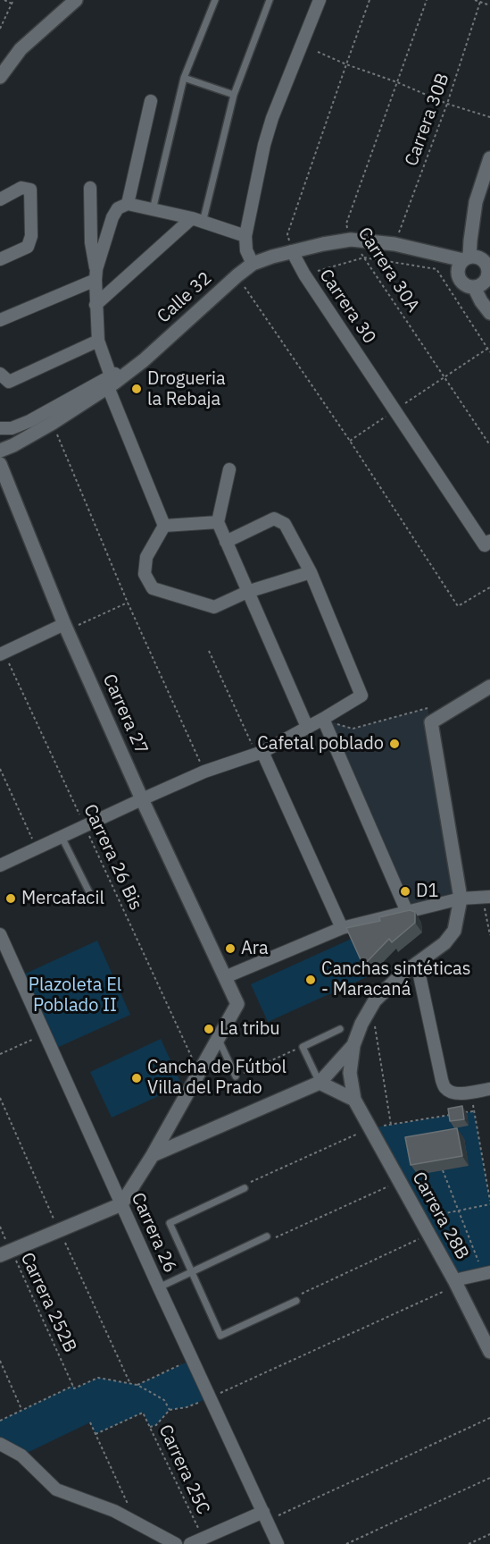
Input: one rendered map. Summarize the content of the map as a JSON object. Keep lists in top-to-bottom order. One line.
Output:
{"streets":{"street":["Calle 32","Carrera 30","Carrera 27","Carrera 28B","Carrera 26"],"path":["Carrera 30B","Carrera 30A","Carrera 26 Bis","Carrera 252B","Carrera 25C"]},"crossings":[["Carrera 30B","Calle 32"],["Carrera 30A","Calle 32"],["Calle 32","Carrera 30"]],"parks":["Plazoleta El Poblado II"],"places":["Drogueria la Rebaja","Cafetal poblado","D1","Mercafacil","Ara","Canchas sintéticas - Maracaná","La tribu","Cancha de Fútbol Villa del Prado"]}
